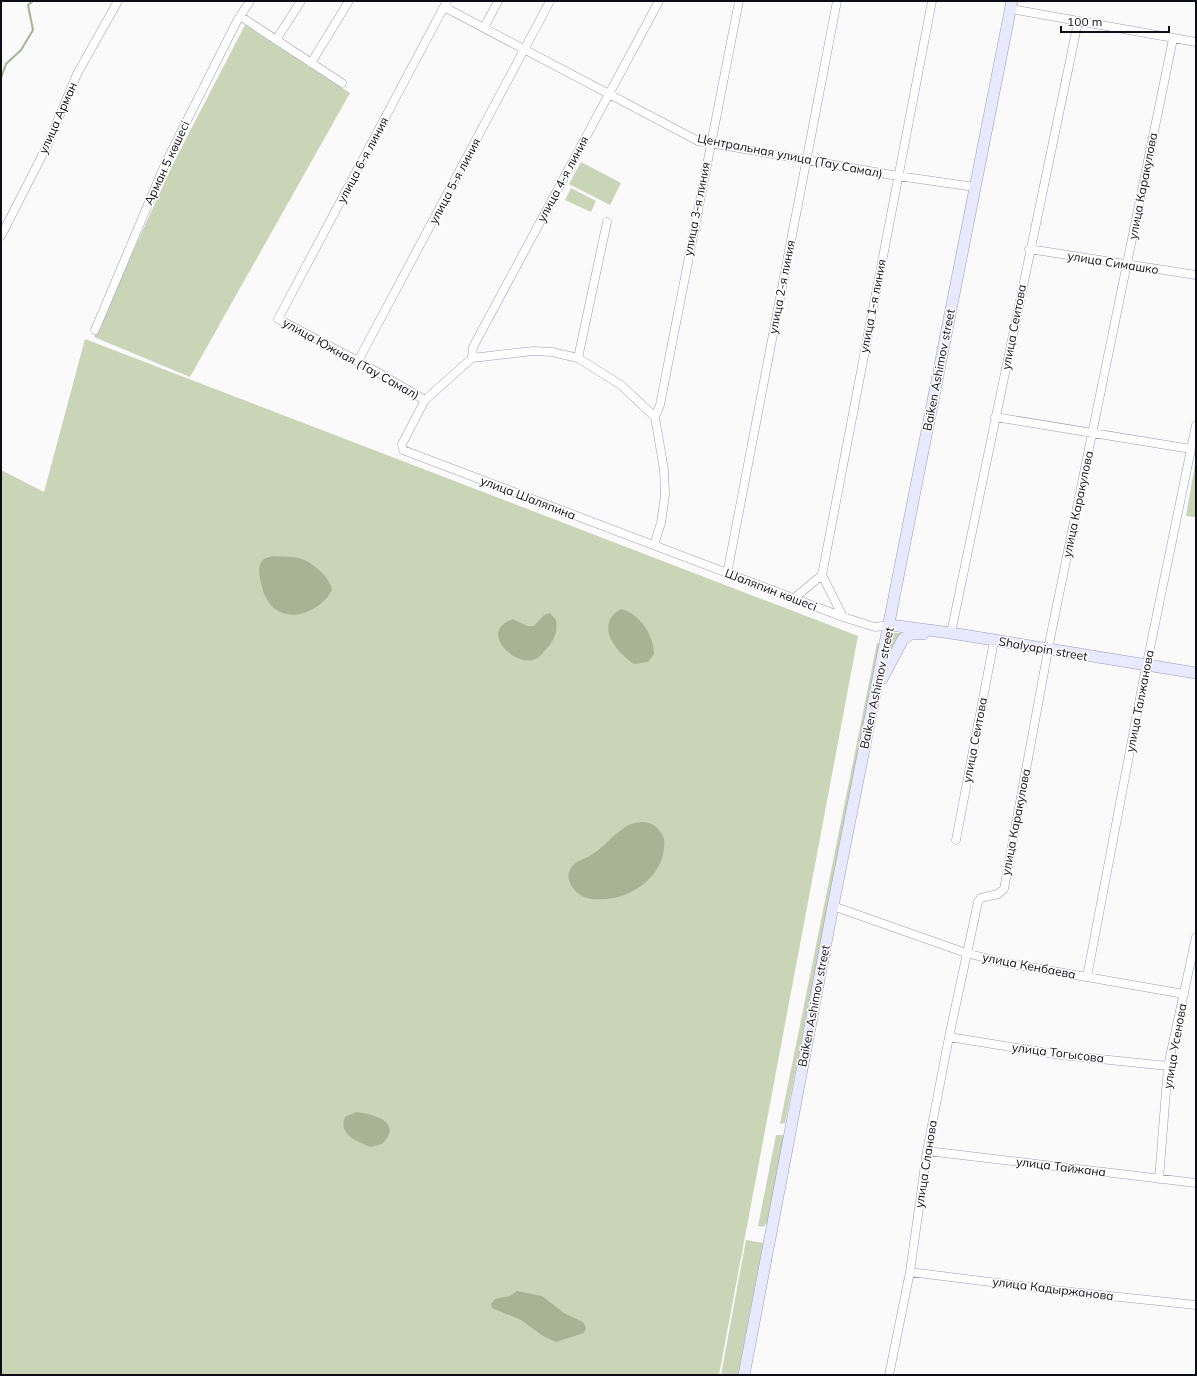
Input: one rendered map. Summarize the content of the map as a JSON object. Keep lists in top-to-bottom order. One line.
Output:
{"streets":{"main road":["Baiken Ashimov street","Shalyapin street"],"street":["улица Арман","Центральная улица (Тау Самал)","улица 6-я линия","Арман 5 көшесі","улица 4-я линия","улица 5-я линия","улица Каракулова","улица 3-я линия","улица Симашко","улица 2-я линия","улица 1-я линия","улица Сеитова","улица Южная (Тау Самал)","улица Шаляпина","Шаляпин көшесі","улица Талжанова","улица Кенбаева","улица Усенова","улица Тогысова","улица Сланова","улица Тайжана","улица Кадыржанова"]},"crossings":[["Центральная улица (Тау Самал)","улица 6-я линия"],["Центральная улица (Тау Самал)","улица 4-я линия"],["Центральная улица (Тау Самал)","улица 5-я линия"],["Центральная улица (Тау Самал)","улица 3-я линия"],["Центральная улица (Тау Самал)","улица 2-я линия"],["Центральная улица (Тау Самал)","улица 1-я линия"],["Центральная улица (Тау Самал)","Baiken Ashimov street"],["улица 6-я линия","улица Южная (Тау Самал)"],["улица 4-я линия","улица Южная (Тау Самал)"],["улица 5-я линия","улица Южная (Тау Самал)"],["улица Каракулова","улица Симашко"],["улица Каракулова","Shalyapin street"],["улица Каракулова","улица Кенбаева"],["улица Каракулова","улица Сланова"],["улица Симашко","улица Сеитова"],["улица 2-я линия","Шаляпин көшесі"],["улица Сеитова","Shalyapin street"],["улица Южная (Тау Самал)","улица Шаляпина"],["Baiken Ashimov street","Шаляпин көшесі"],["Baiken Ashimov street","Shalyapin street"],["Baiken Ashimov street","улица Кенбаева"],["улица Шаляпина","Шаляпин көшесі"],["Шаляпин көшесі","Shalyapin street"],["Shalyapin street","улица Талжанова"],["улица Талжанова","улица Кенбаева"],["улица Кенбаева","улица Усенова"],["улица Кенбаева","улица Сланова"],["улица Усенова","улица Тогысова"],["улица Усенова","улица Тайжана"],["улица Тогысова","улица Сланова"],["улица Сланова","улица Тайжана"],["улица Сланова","улица Кадыржанова"]],"scale_bar":"100 m"}
